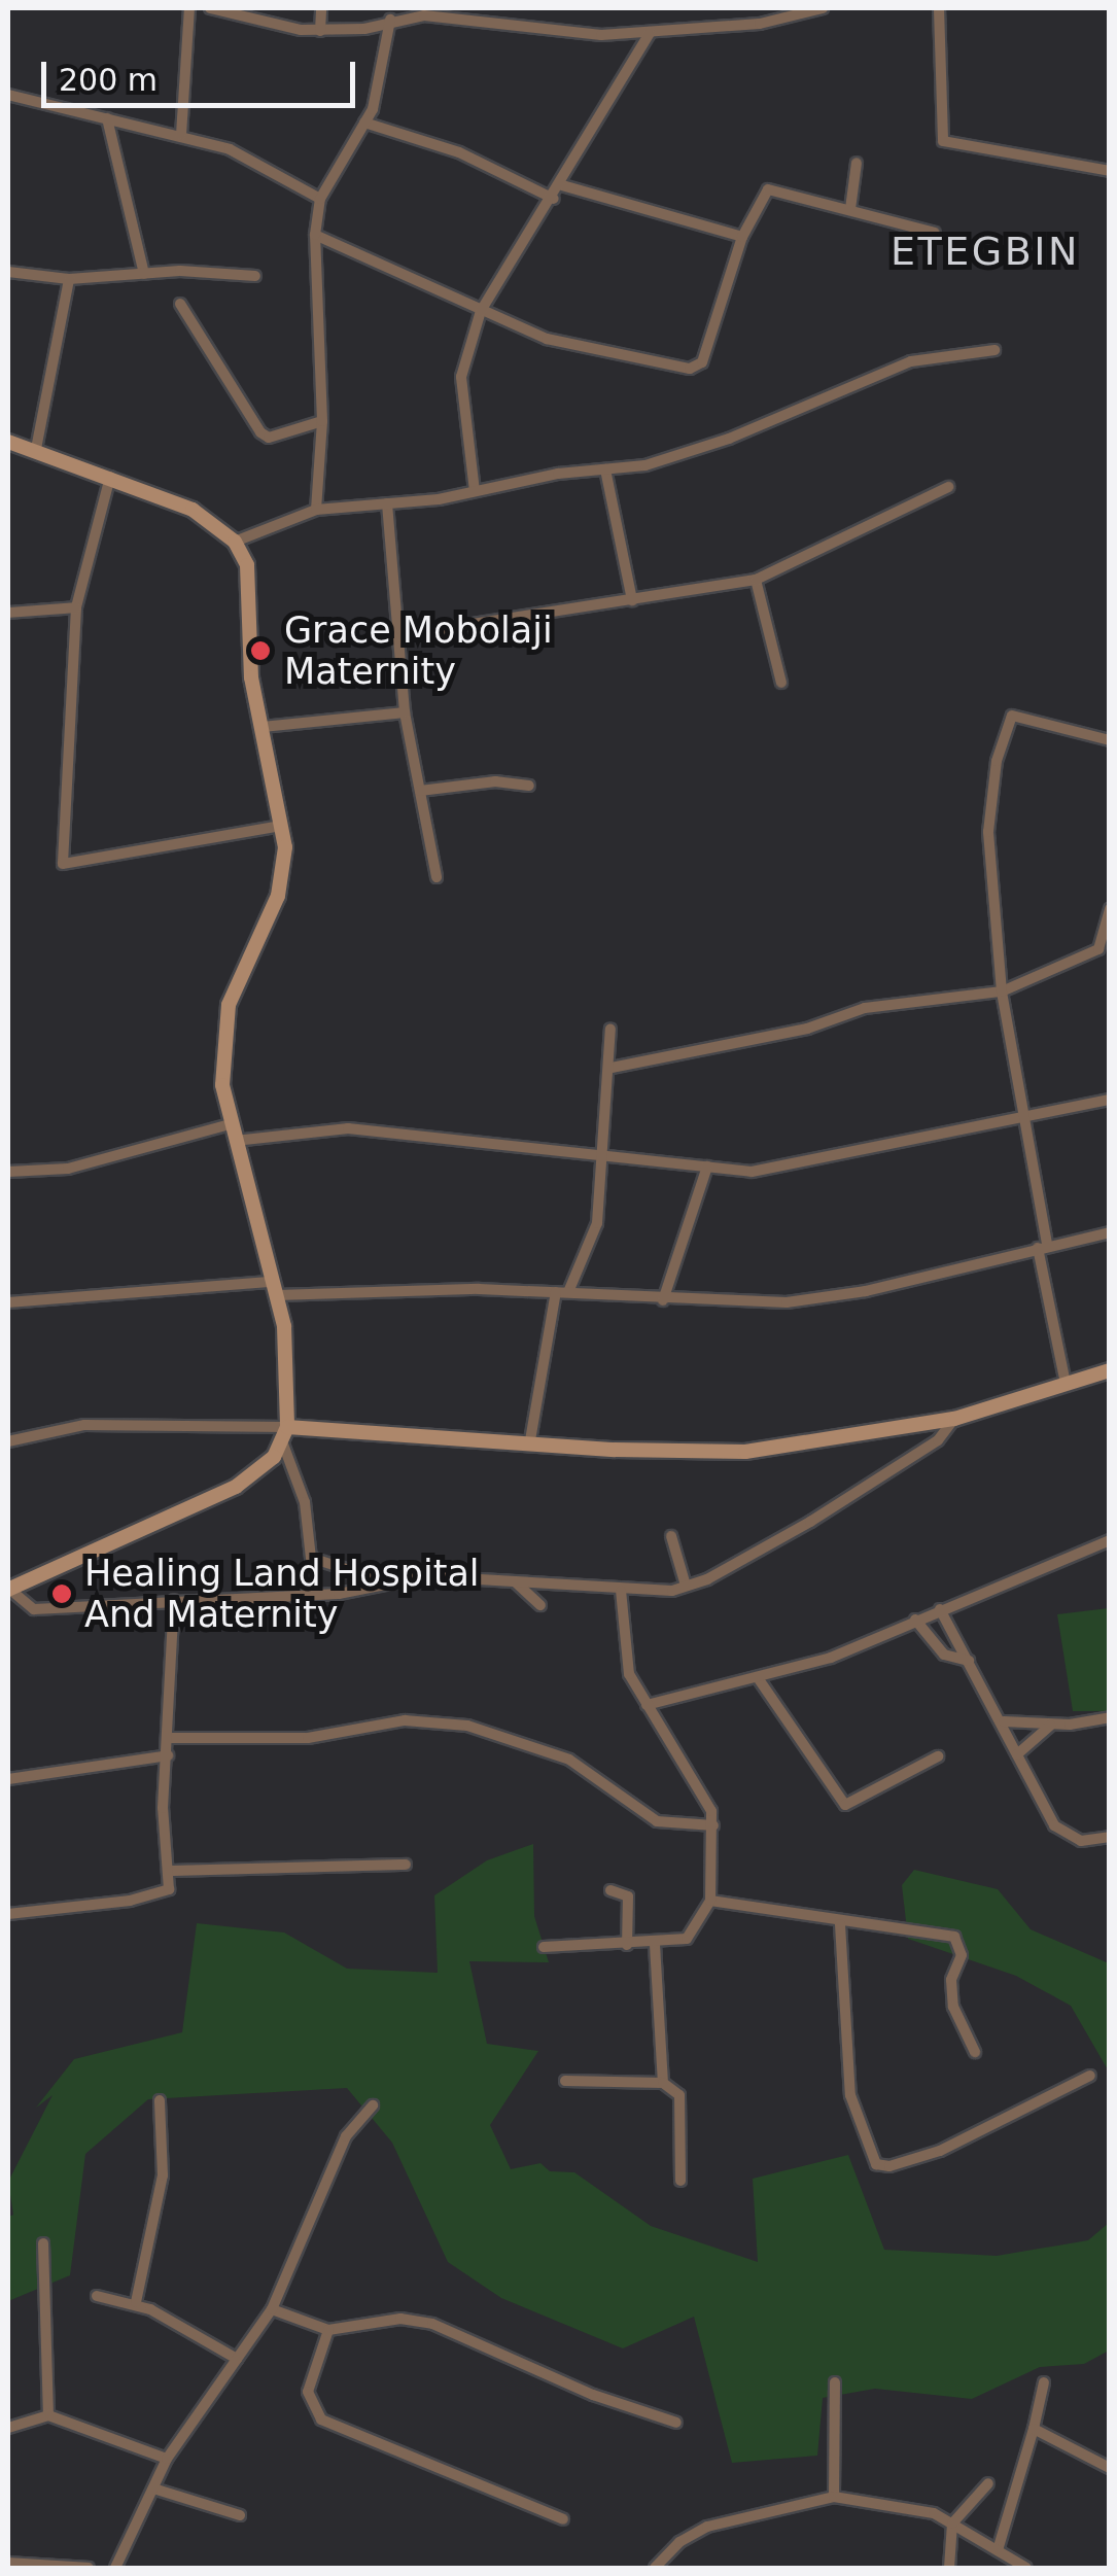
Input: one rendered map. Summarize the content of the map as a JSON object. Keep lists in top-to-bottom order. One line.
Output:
{"districts":["ETEGBIN"],"places":["Grace Mobolaji Maternity","Healing Land Hospital And Maternity"],"scale_bar":"200 m"}
